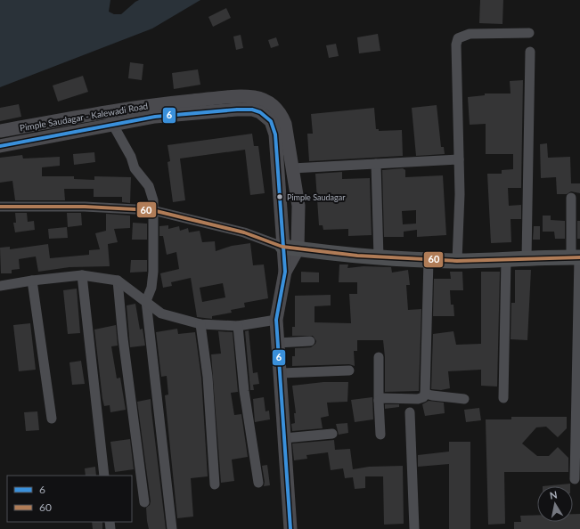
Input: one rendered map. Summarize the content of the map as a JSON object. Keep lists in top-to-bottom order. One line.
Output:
{"streets":{"main road":["Pimple Saudagar - Kalewadi Road"]},"places":["Pimple Saudagar"],"lines":["transit line 6","transit line 60"],"legend":["6","60"],"north":"top"}
